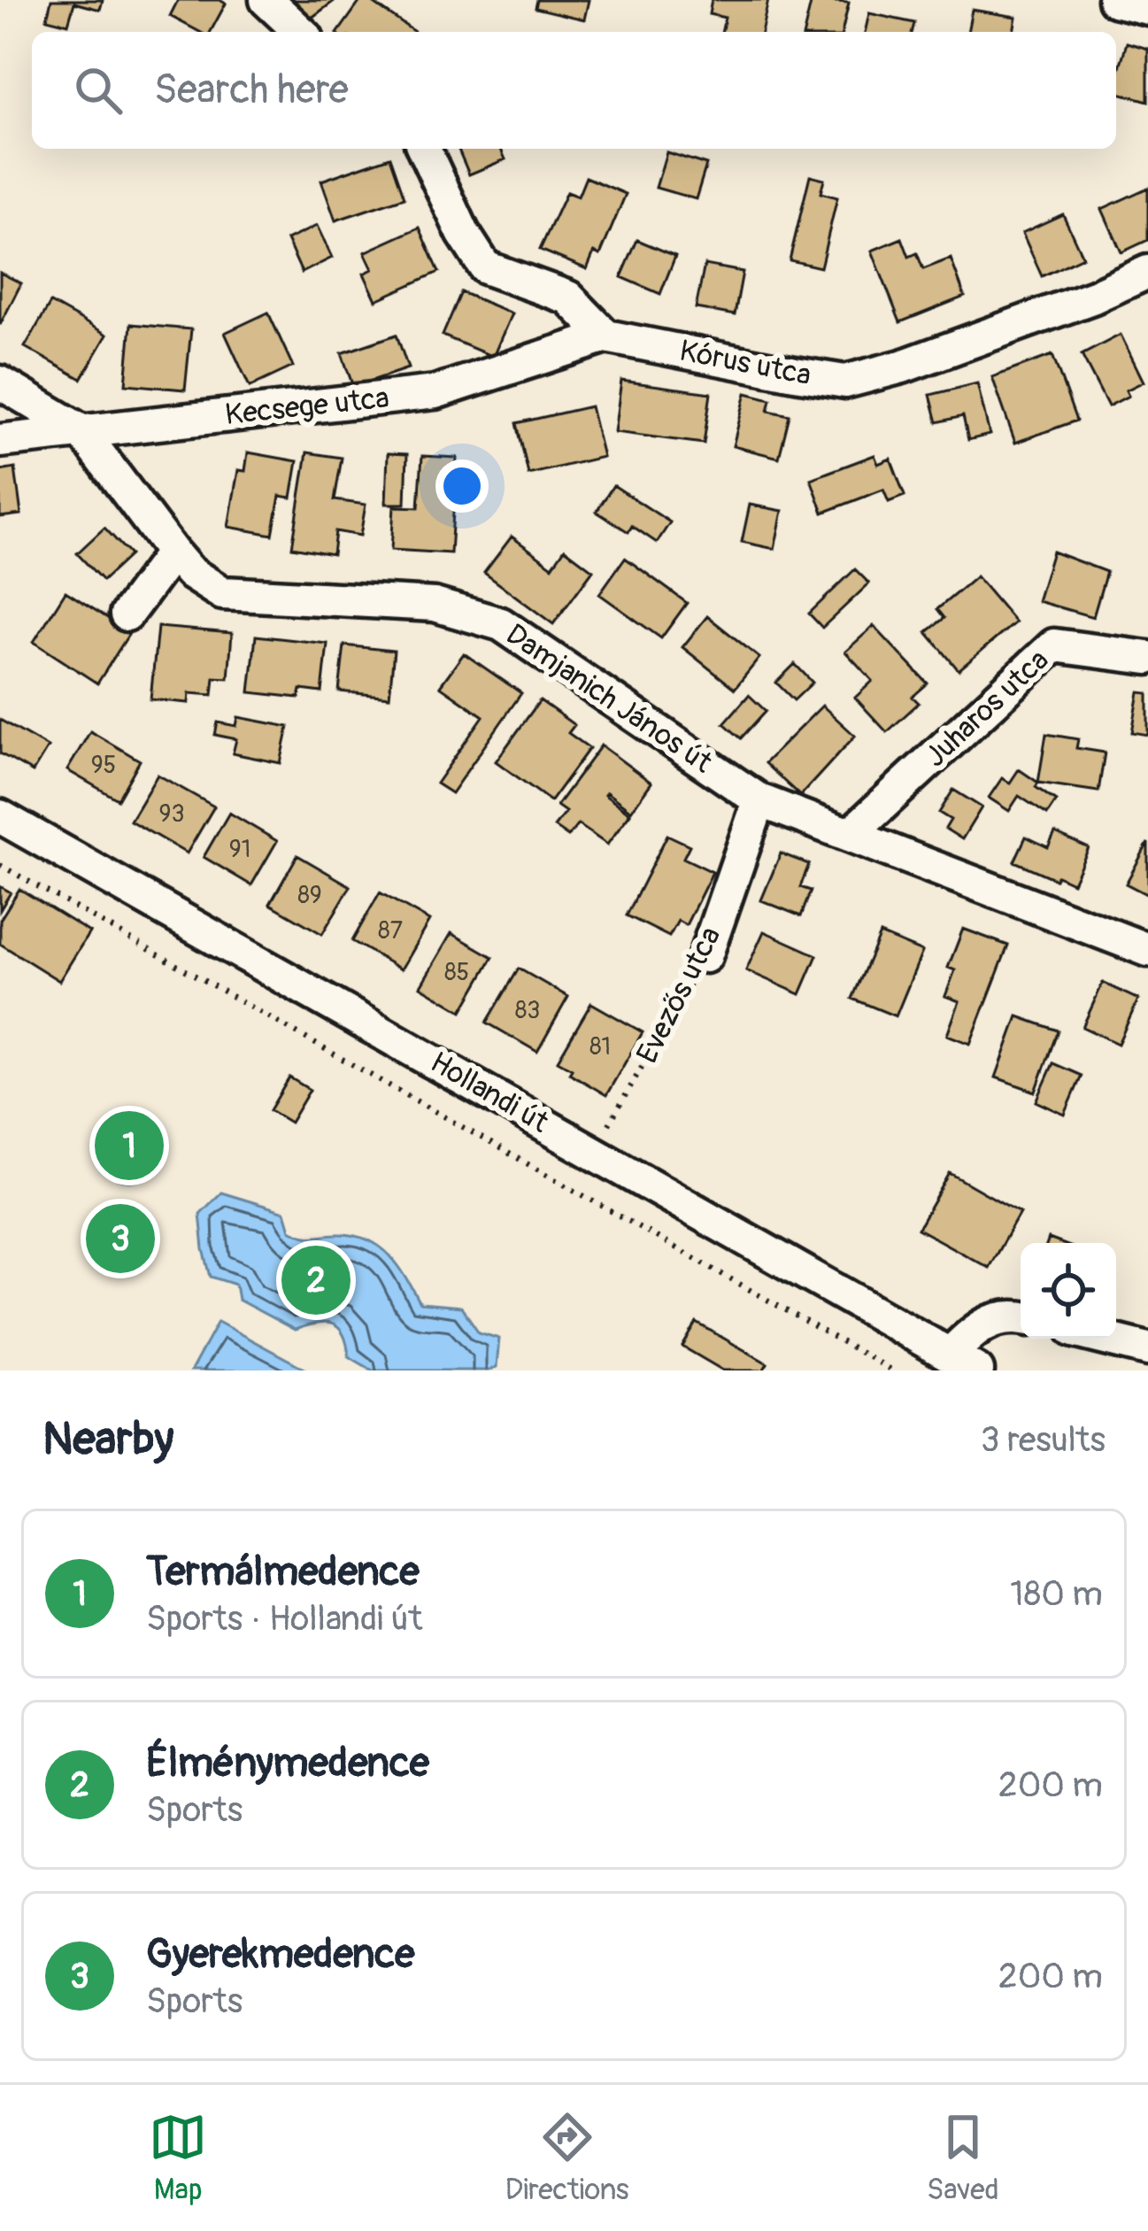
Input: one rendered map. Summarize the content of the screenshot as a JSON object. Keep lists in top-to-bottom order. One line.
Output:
{"streets":{"street":["Kórus utca","Kecsege utca","Damjanich János út","Juharos utca","Evezős utca","Hollandi út"]},"crossings":[["Kórus utca","Kecsege utca"],["Kecsege utca","Damjanich János út"],["Damjanich János út","Juharos utca"],["Damjanich János út","Evezős utca"]],"house_numbers":["95","93","91","89","87","85","83","81"],"page":{"search":"Search here","pins":["1","3","2"],"heading":["Nearby","3 results"],"list":[{"mark":"1","name":"Termálmedence","note":"Sports · Hollandi út","value":"180 m"},{"mark":"2","name":"Élménymedence","note":"Sports","value":"200 m"},{"mark":"3","name":"Gyerekmedence","note":"Sports","value":"200 m"}],"nav":["Map","Directions","Saved"]}}
